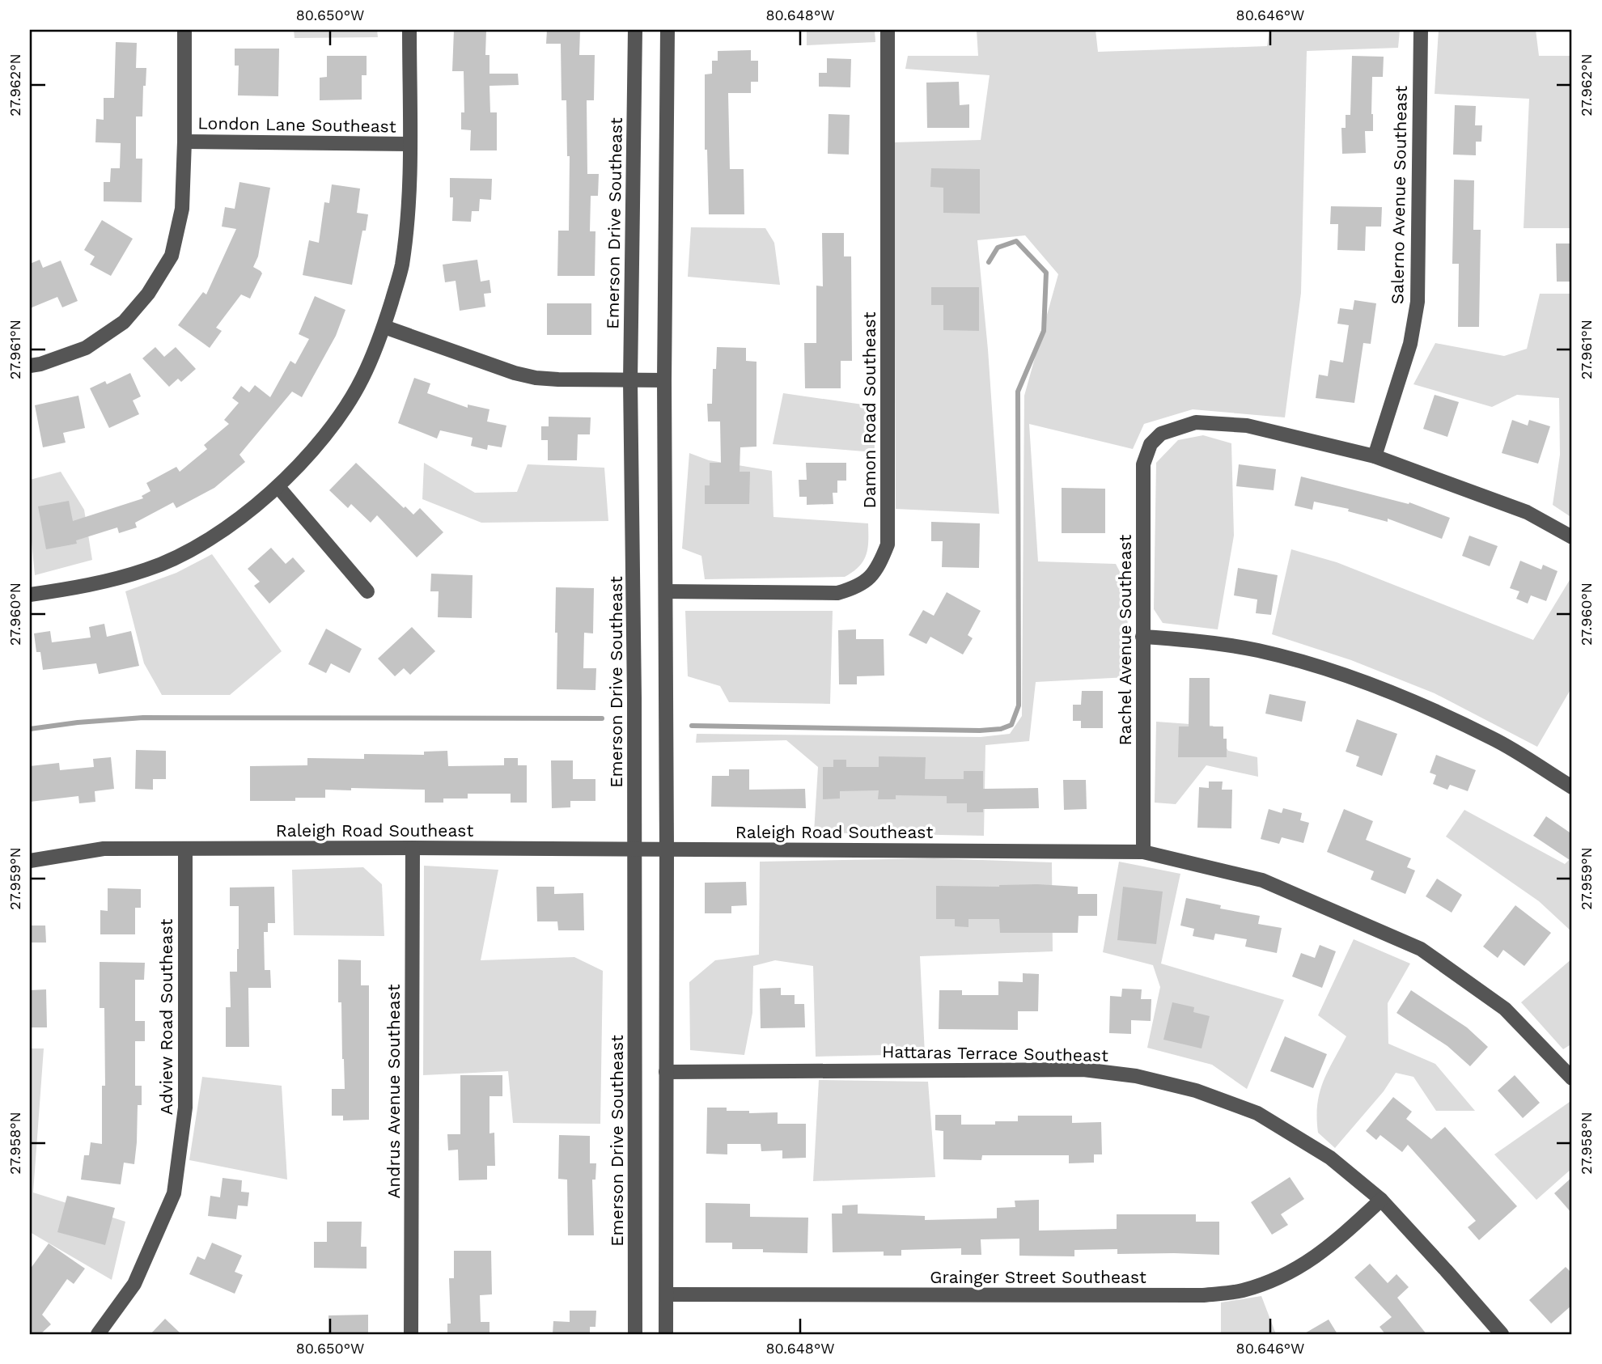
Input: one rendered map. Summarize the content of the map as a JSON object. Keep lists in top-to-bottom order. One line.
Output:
{"streets":{"street":["London Lane Southeast","Salerno Avenue Southeast","Emerson Drive Southeast","Damon Road Southeast","Rachel Avenue Southeast","Raleigh Road Southeast","Adview Road Southeast","Hattaras Terrace Southeast","Andrus Avenue Southeast","Grainger Street Southeast"]},"crossings":[["Salerno Avenue Southeast","Rachel Avenue Southeast"],["Emerson Drive Southeast","Raleigh Road Southeast"],["Rachel Avenue Southeast","Raleigh Road Southeast"],["Raleigh Road Southeast","Adview Road Southeast"],["Raleigh Road Southeast","Andrus Avenue Southeast"],["Hattaras Terrace Southeast","Grainger Street Southeast"]],"coordinates":["80.650°W","80.648°W","80.646°W","27.962°N","27.961°N","27.960°N","27.959°N","27.958°N"]}
